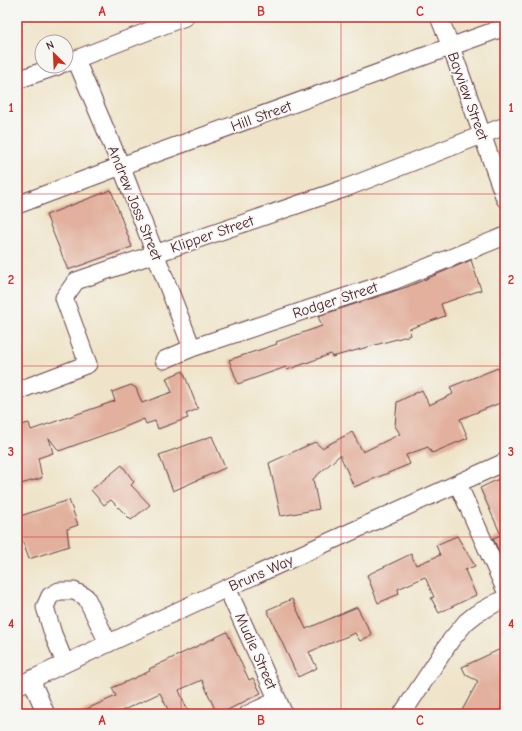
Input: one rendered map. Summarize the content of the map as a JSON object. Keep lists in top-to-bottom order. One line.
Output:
{"streets":{"street":["Bayview Street","Hill Street","Andrew Joss Street","Klipper Street","Rodger Street","Bruns Way","Mudie Street"]},"crossings":[["Bayview Street","Hill Street"],["Bayview Street","Klipper Street"],["Hill Street","Andrew Joss Street"],["Andrew Joss Street","Klipper Street"],["Andrew Joss Street","Rodger Street"],["Bruns Way","Mudie Street"]],"north":"top left","grid":{"columns":["A","B","C"],"rows":["1","2","3","4"]}}
